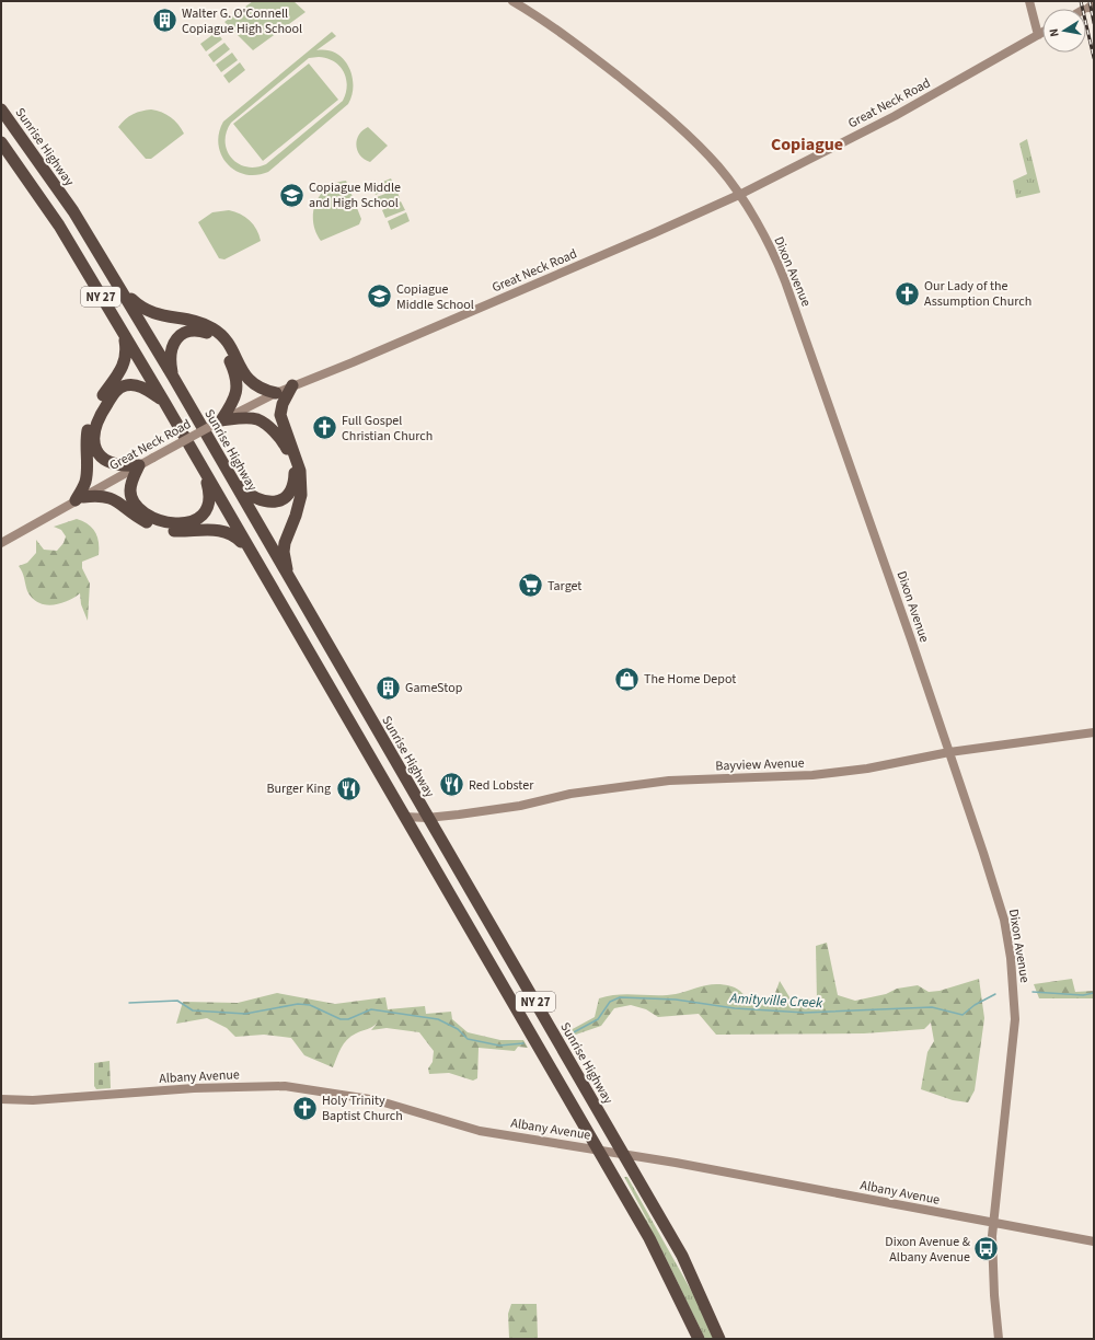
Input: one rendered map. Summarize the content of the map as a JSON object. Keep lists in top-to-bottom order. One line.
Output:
{"streets":{"highway":["Sunrise Highway","NY 27"],"main road":["Great Neck Road","Dixon Avenue","Bayview Avenue","Albany Avenue"]},"crossings":[["Great Neck Road","Dixon Avenue"],["Sunrise Highway","Bayview Avenue"],["Sunrise Highway","Albany Avenue"],["Dixon Avenue","Bayview Avenue"],["Dixon Avenue","Albany Avenue"],["NY 27","Bayview Avenue"],["NY 27","Albany Avenue"]],"districts":["Copiague"],"water":["Amityville Creek"],"places":{"building":["Walter G. O'Connell Copiague High School","GameStop"],"school or university":["Copiague Middle and High School","Copiague Middle School"],"church":["Our Lady of the Assumption Church","Full Gospel Christian Church","Holy Trinity Baptist Church"],"supermarket":["Target"],"shop":["The Home Depot"],"restaurant":["Red Lobster","Burger King"],"bus stop":["Dixon Avenue & Albany Avenue"]},"north":"left"}
